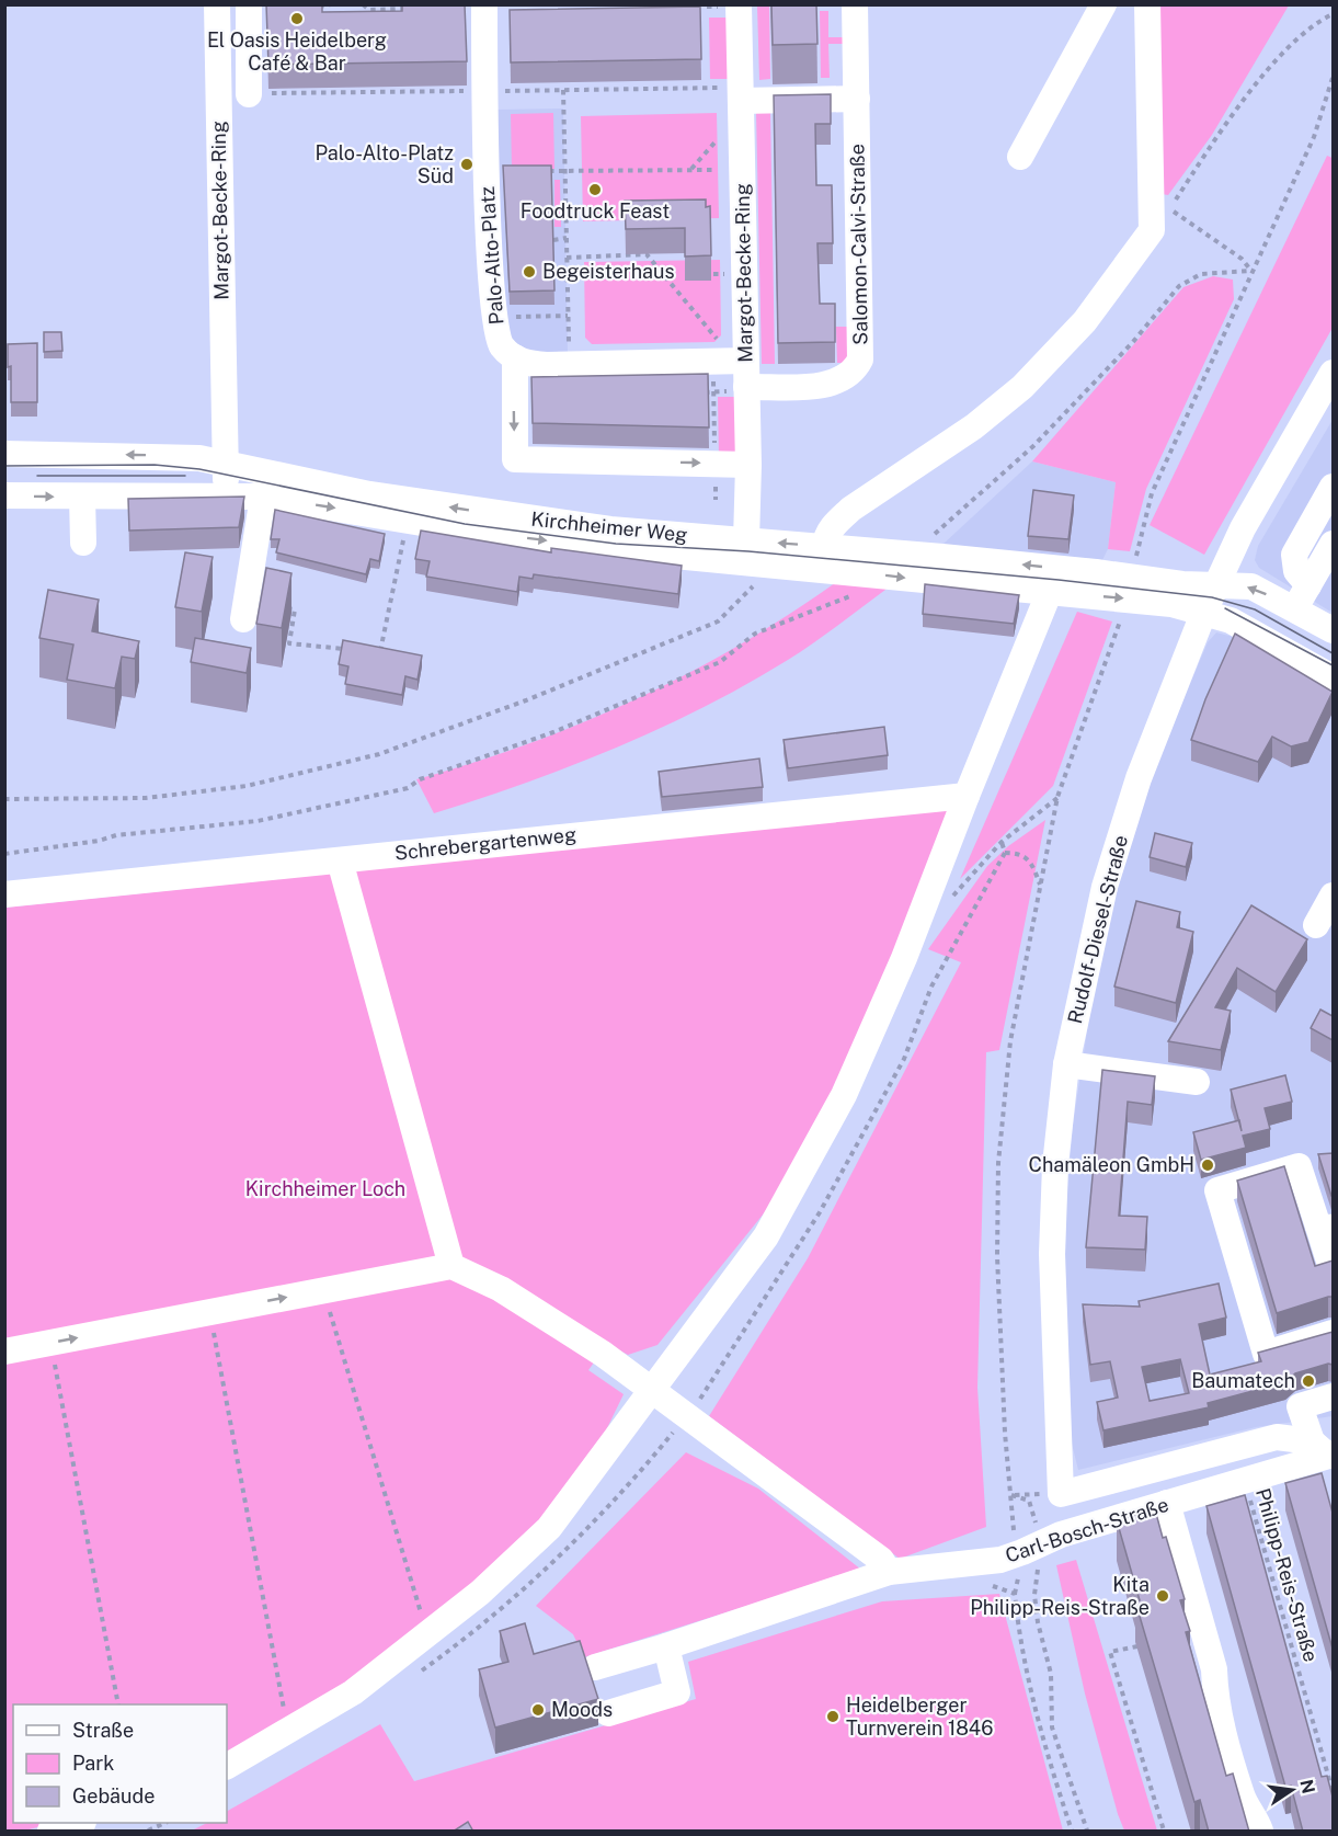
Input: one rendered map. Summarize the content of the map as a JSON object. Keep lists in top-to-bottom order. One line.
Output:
{"streets":{"street":["Margot-Becke-Ring","Salomon-Calvi-Straße","Palo-Alto-Platz","Kirchheimer Weg","Schrebergartenweg","Rudolf-Diesel-Straße","Carl-Bosch-Straße"],"path":["Philipp-Reis-Straße"]},"crossings":[["Margot-Becke-Ring","Salomon-Calvi-Straße"],["Margot-Becke-Ring","Kirchheimer Weg"],["Kirchheimer Weg","Rudolf-Diesel-Straße"],["Rudolf-Diesel-Straße","Carl-Bosch-Straße"],["Carl-Bosch-Straße","Philipp-Reis-Straße"]],"parks":["Kirchheimer Loch"],"places":["El Oasis Heidelberg Café & Bar","Palo-Alto-Platz Süd","Foodtruck Feast","Begeisterhaus","Chamäleon GmbH","Baumatech","Kita Philipp-Reis-Straße","Moods","Heidelberger Turnverein 1846"],"legend":["Straße","Park","Gebäude"],"north":"right"}
